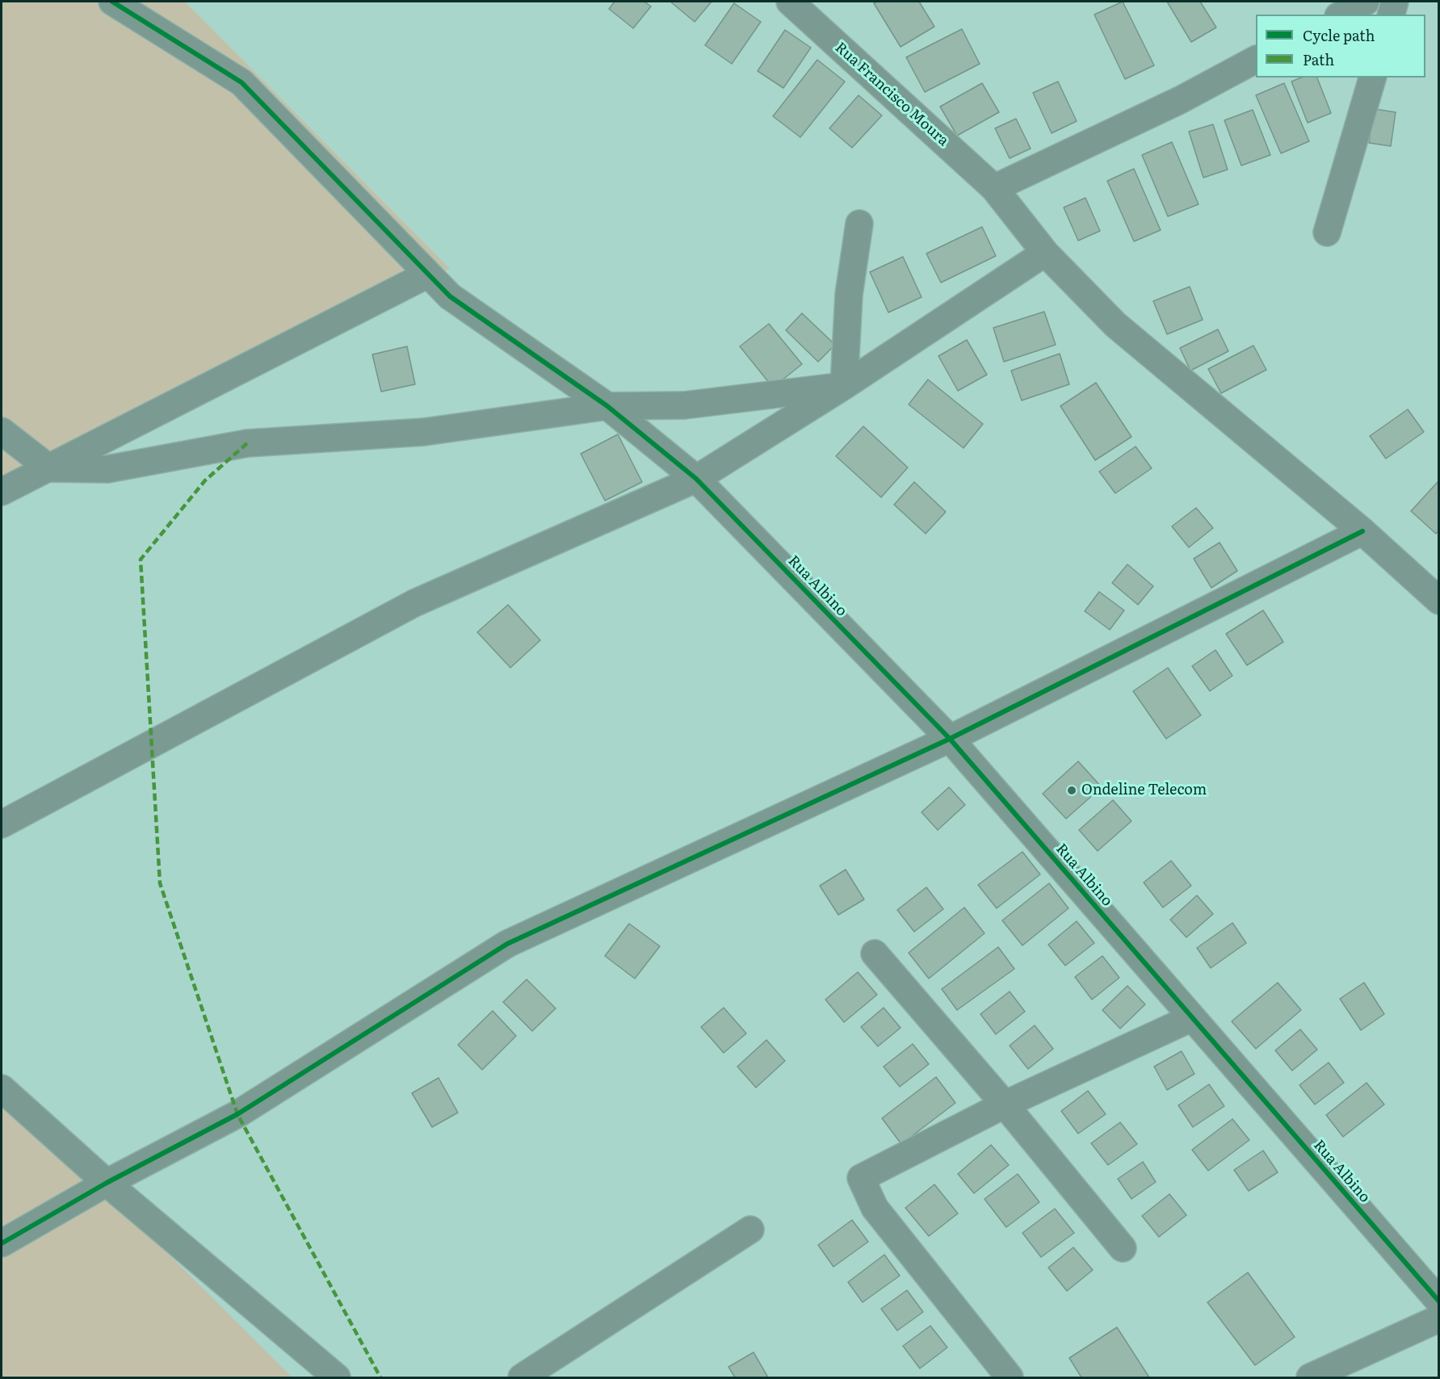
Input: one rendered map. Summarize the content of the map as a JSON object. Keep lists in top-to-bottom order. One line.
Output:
{"streets":{"street":["Rua Francisco Moura","Rua Albino"]},"places":["Ondeline Telecom"],"legend":["Cycle path","Path"]}
